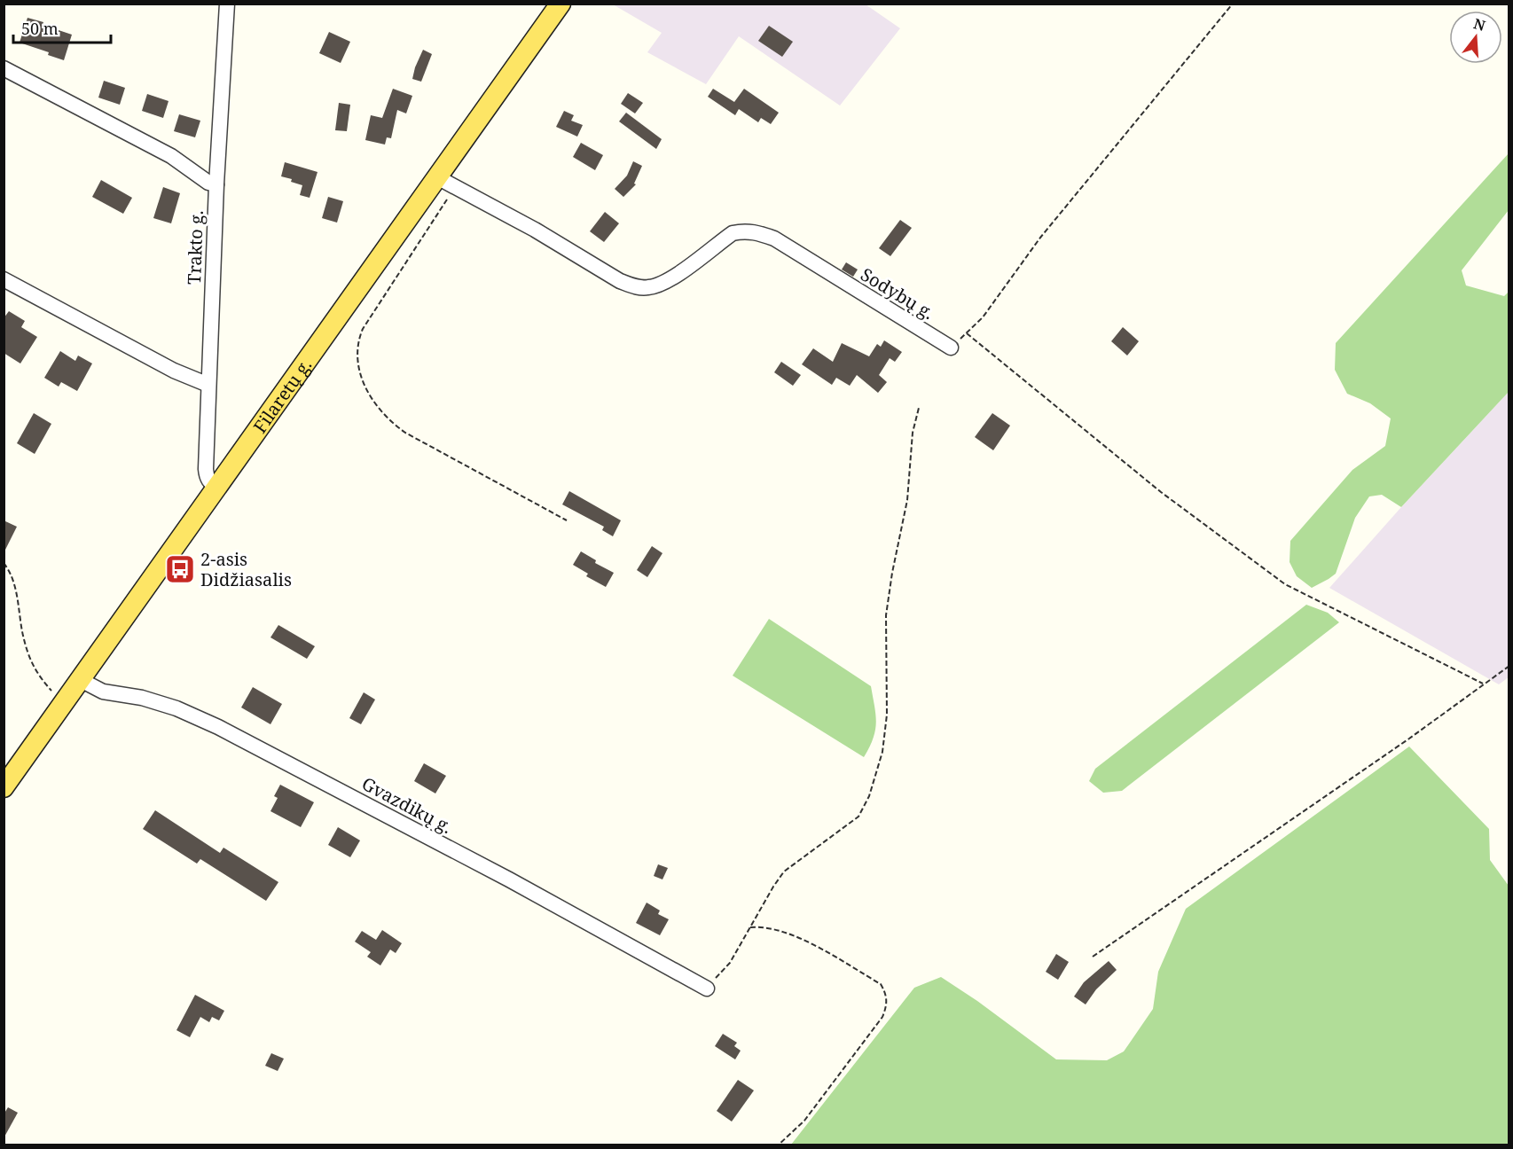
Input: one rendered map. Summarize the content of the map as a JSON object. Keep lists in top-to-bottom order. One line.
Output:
{"streets":{"main road":["Filaretų g."],"street":["Trakto g.","Sodybų g.","Gvazdikų g."]},"crossings":[["Trakto g.","Filaretų g."],["Sodybų g.","Filaretų g."],["Filaretų g.","Gvazdikų g."]],"places":{"bus stop":["2-asis Didžiasalis"]},"scale_bar":"50 m","north":"top"}
